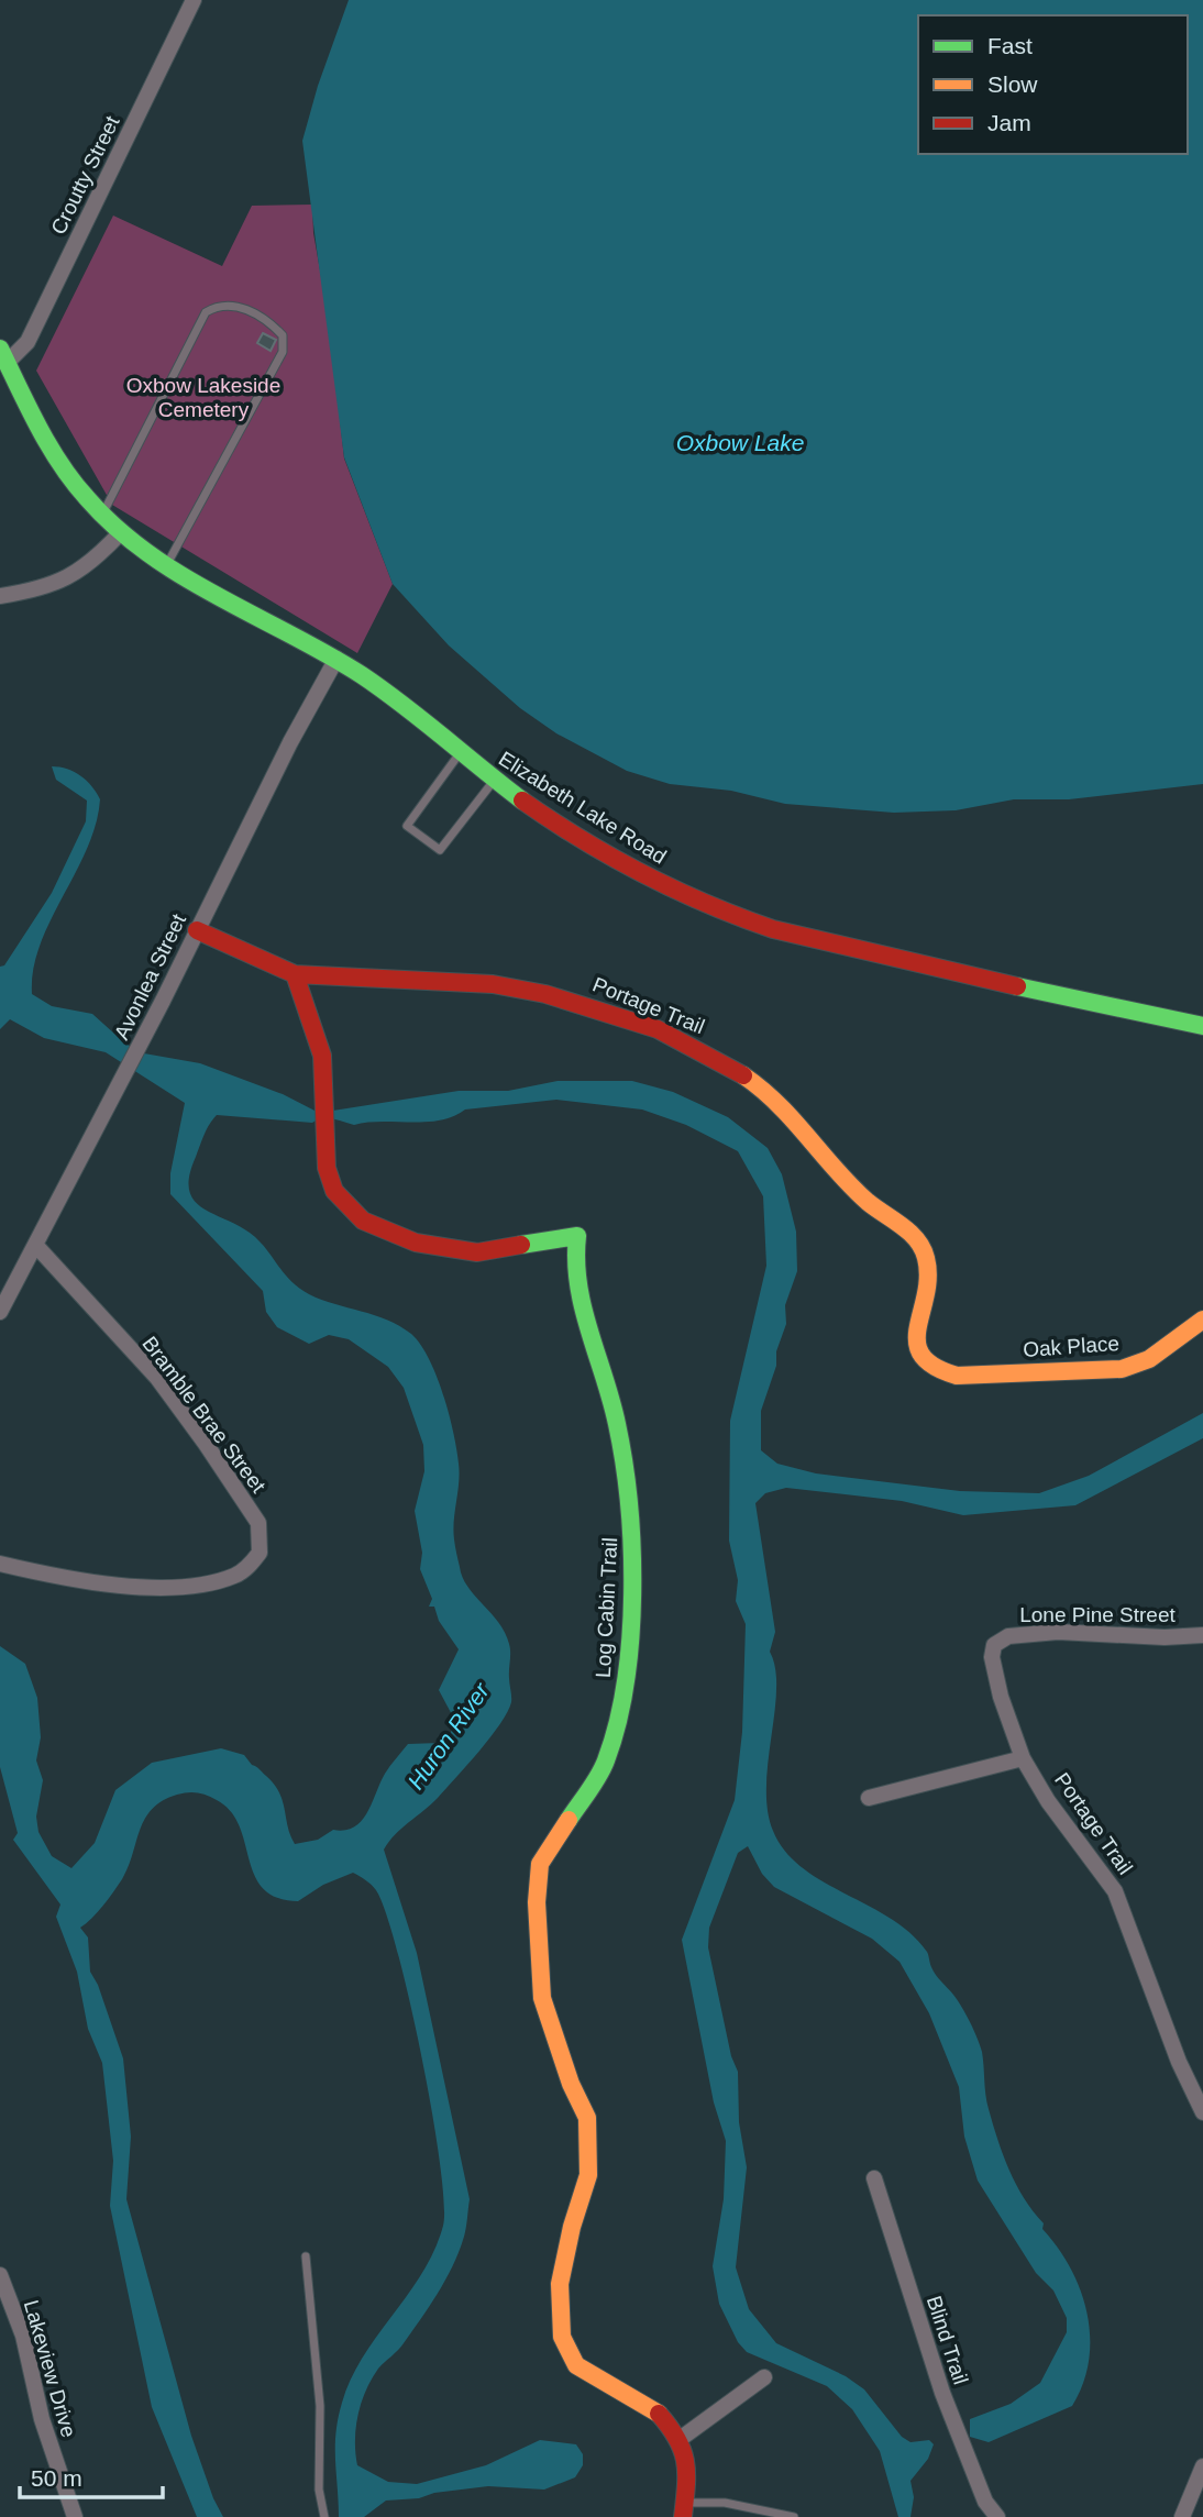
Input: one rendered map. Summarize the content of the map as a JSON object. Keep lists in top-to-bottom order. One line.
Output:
{"streets":{"street":["Croutty Street","Elizabeth Lake Road","Avonlea Street","Portage Trail","Oak Place","Bramble Brae Street","Log Cabin Trail","Lone Pine Street","Blind Trail","Lakeview Drive"]},"crossings":[["Croutty Street","Elizabeth Lake Road"],["Elizabeth Lake Road","Avonlea Street"],["Avonlea Street","Bramble Brae Street"],["Portage Trail","Oak Place"],["Portage Trail","Log Cabin Trail"],["Portage Trail","Lone Pine Street"]],"water":["Oxbow Lake","Huron River"],"parks":["Oxbow Lakeside Cemetery"],"legend":["Fast","Slow","Jam"],"scale_bar":"50 m"}
